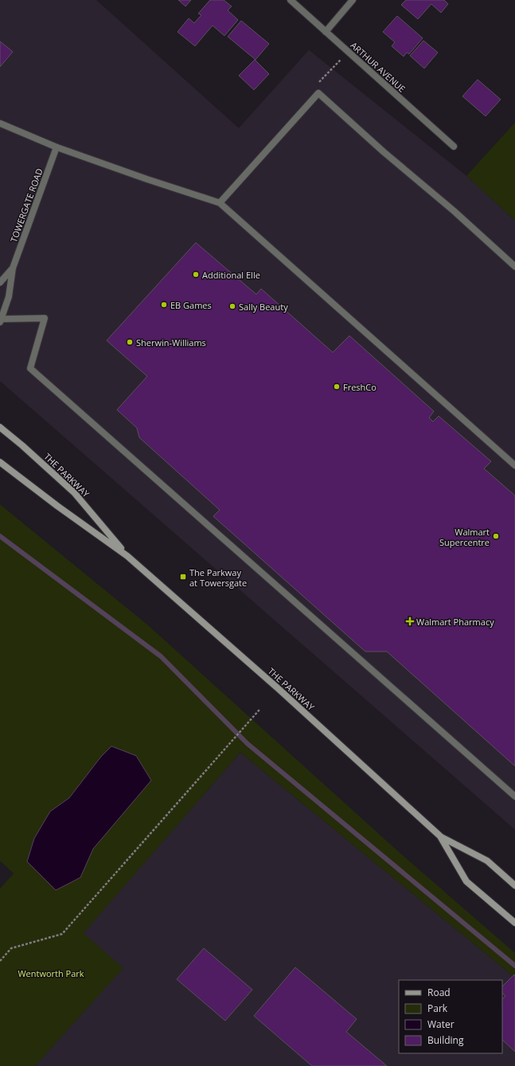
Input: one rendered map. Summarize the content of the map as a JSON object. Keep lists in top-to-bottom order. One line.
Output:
{"streets":{"main road":["THE PARKWAY"],"street":["ARTHUR AVENUE","TOWERGATE ROAD"]},"parks":["Wentworth Park"],"places":{"other":["Additional Elle","EB Games","Sally Beauty","Sherwin-Williams","FreshCo","Walmart Supercentre"],"transit":["The Parkway at Towersgate"],"health":["Walmart Pharmacy"]},"legend":["Road","Park","Water","Building"]}
